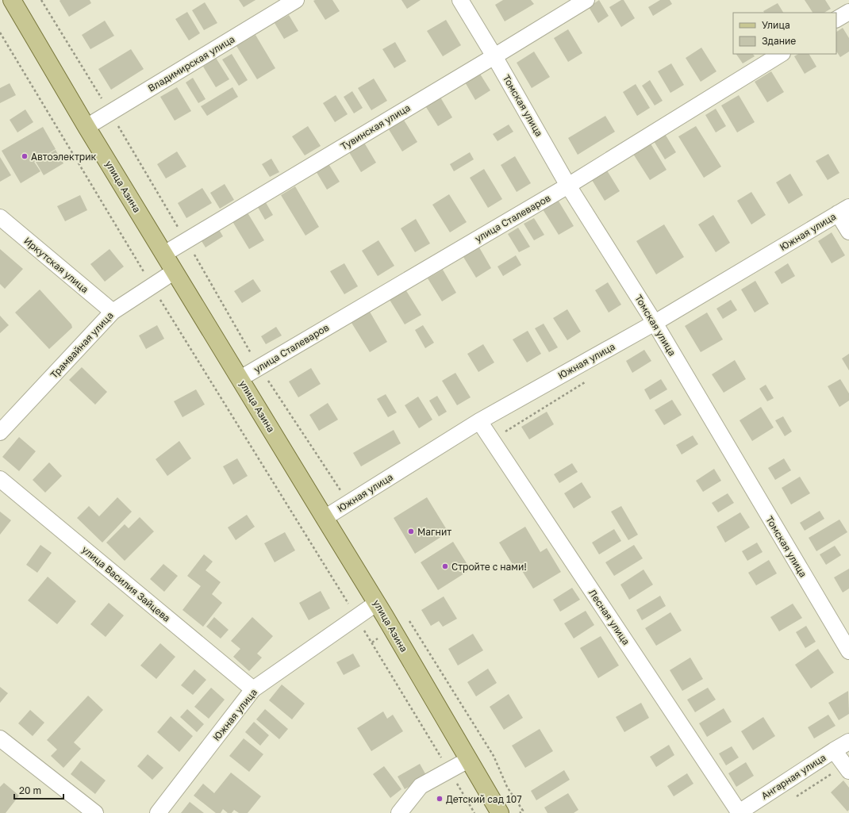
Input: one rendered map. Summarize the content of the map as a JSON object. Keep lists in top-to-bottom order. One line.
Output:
{"streets":{"main road":["улица Азина"],"street":["Владимирская улица","Томская улица","Тувинская улица","улица Сталеваров","Южная улица","Иркутская улица","Трамвайная улица","улица Василия Зайцева","Лесная улица","Ангарная улица"]},"crossings":[["Владимирская улица","улица Азина"],["Томская улица","Тувинская улица"],["Томская улица","улица Сталеваров"],["Томская улица","Южная улица"],["Тувинская улица","улица Азина"],["улица Азина","улица Сталеваров"],["улица Азина","Южная улица"],["улица Азина","Трамвайная улица"],["Южная улица","улица Василия Зайцева"],["Южная улица","Лесная улица"],["Иркутская улица","Трамвайная улица"],["Лесная улица","Ангарная улица"]],"places":["Автоэлектрик","Магнит","Стройте с нами!","Детский сад 107"],"legend":["Улица","Здание"],"scale_bar":"20 m"}
